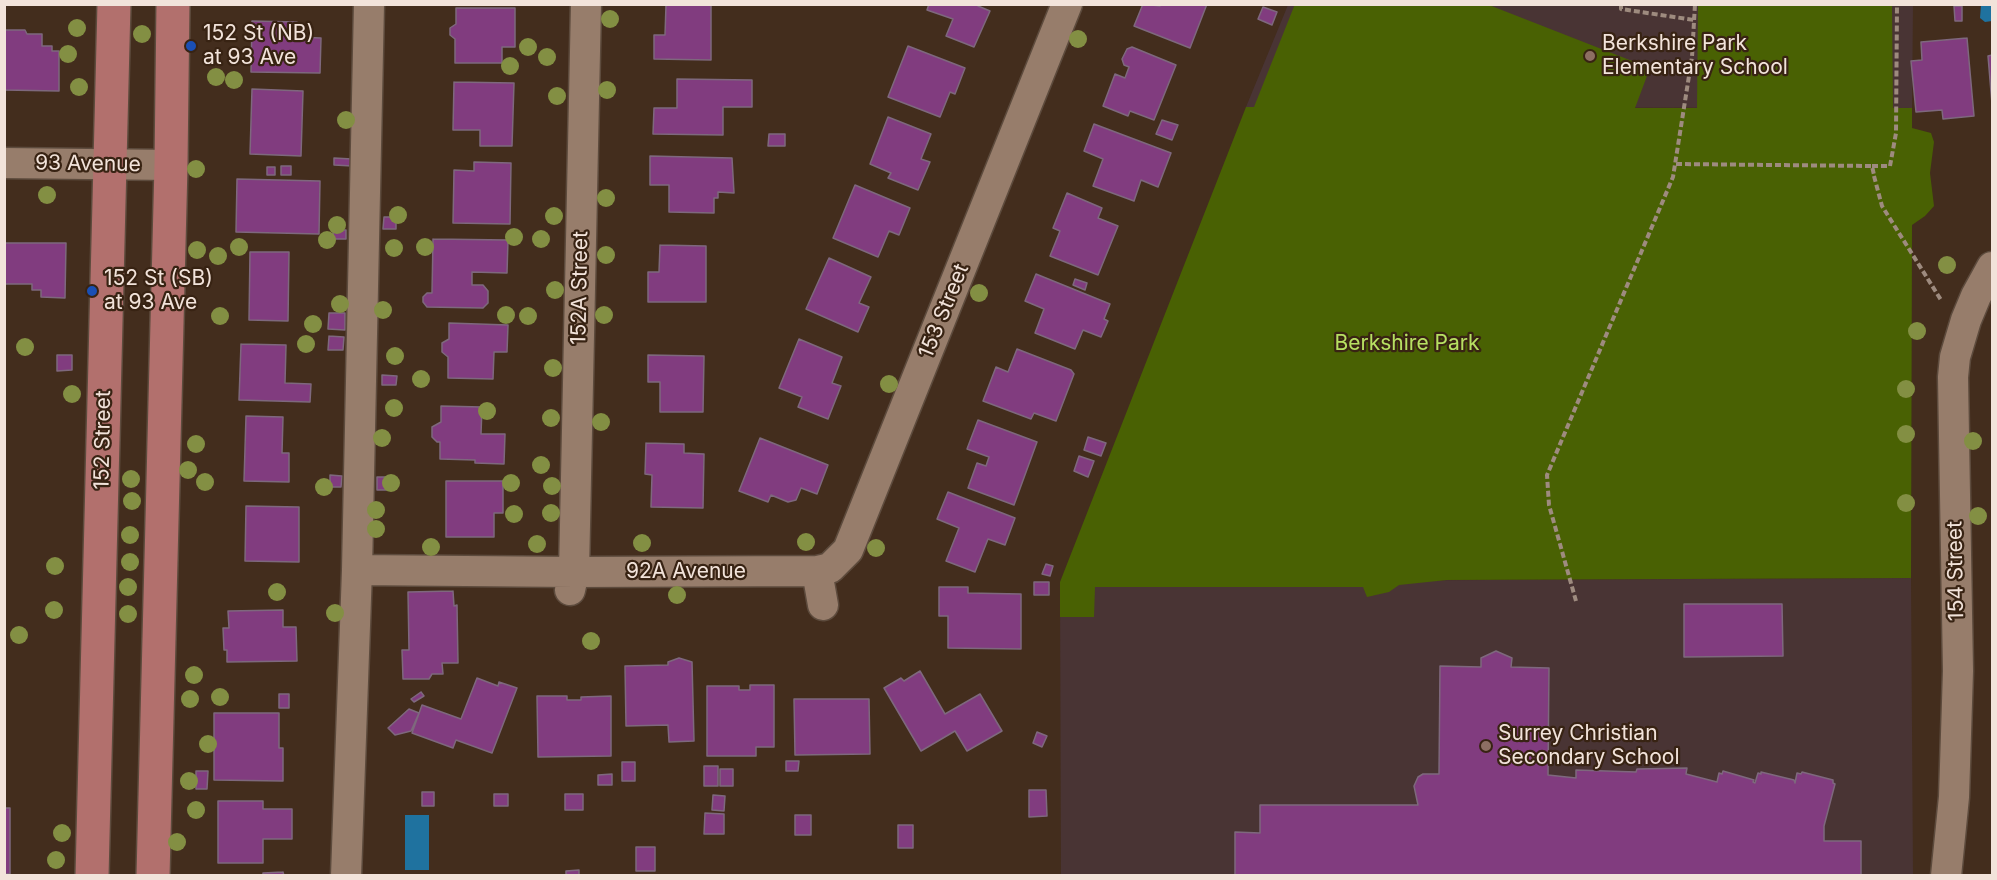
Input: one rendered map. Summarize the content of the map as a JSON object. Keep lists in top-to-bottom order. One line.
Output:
{"streets":{"main road":["152 Street"],"street":["93 Avenue","152A Street","153 Street","154 Street","92A Avenue"]},"crossings":[["93 Avenue","152 Street"],["152A Street","92A Avenue"],["153 Street","92A Avenue"]],"parks":["Berkshire Park"],"places":["152 St (NB) at 93 Ave","Berkshire Park Elementary School","152 St (SB) at 93 Ave","Surrey Christian Secondary School"]}
